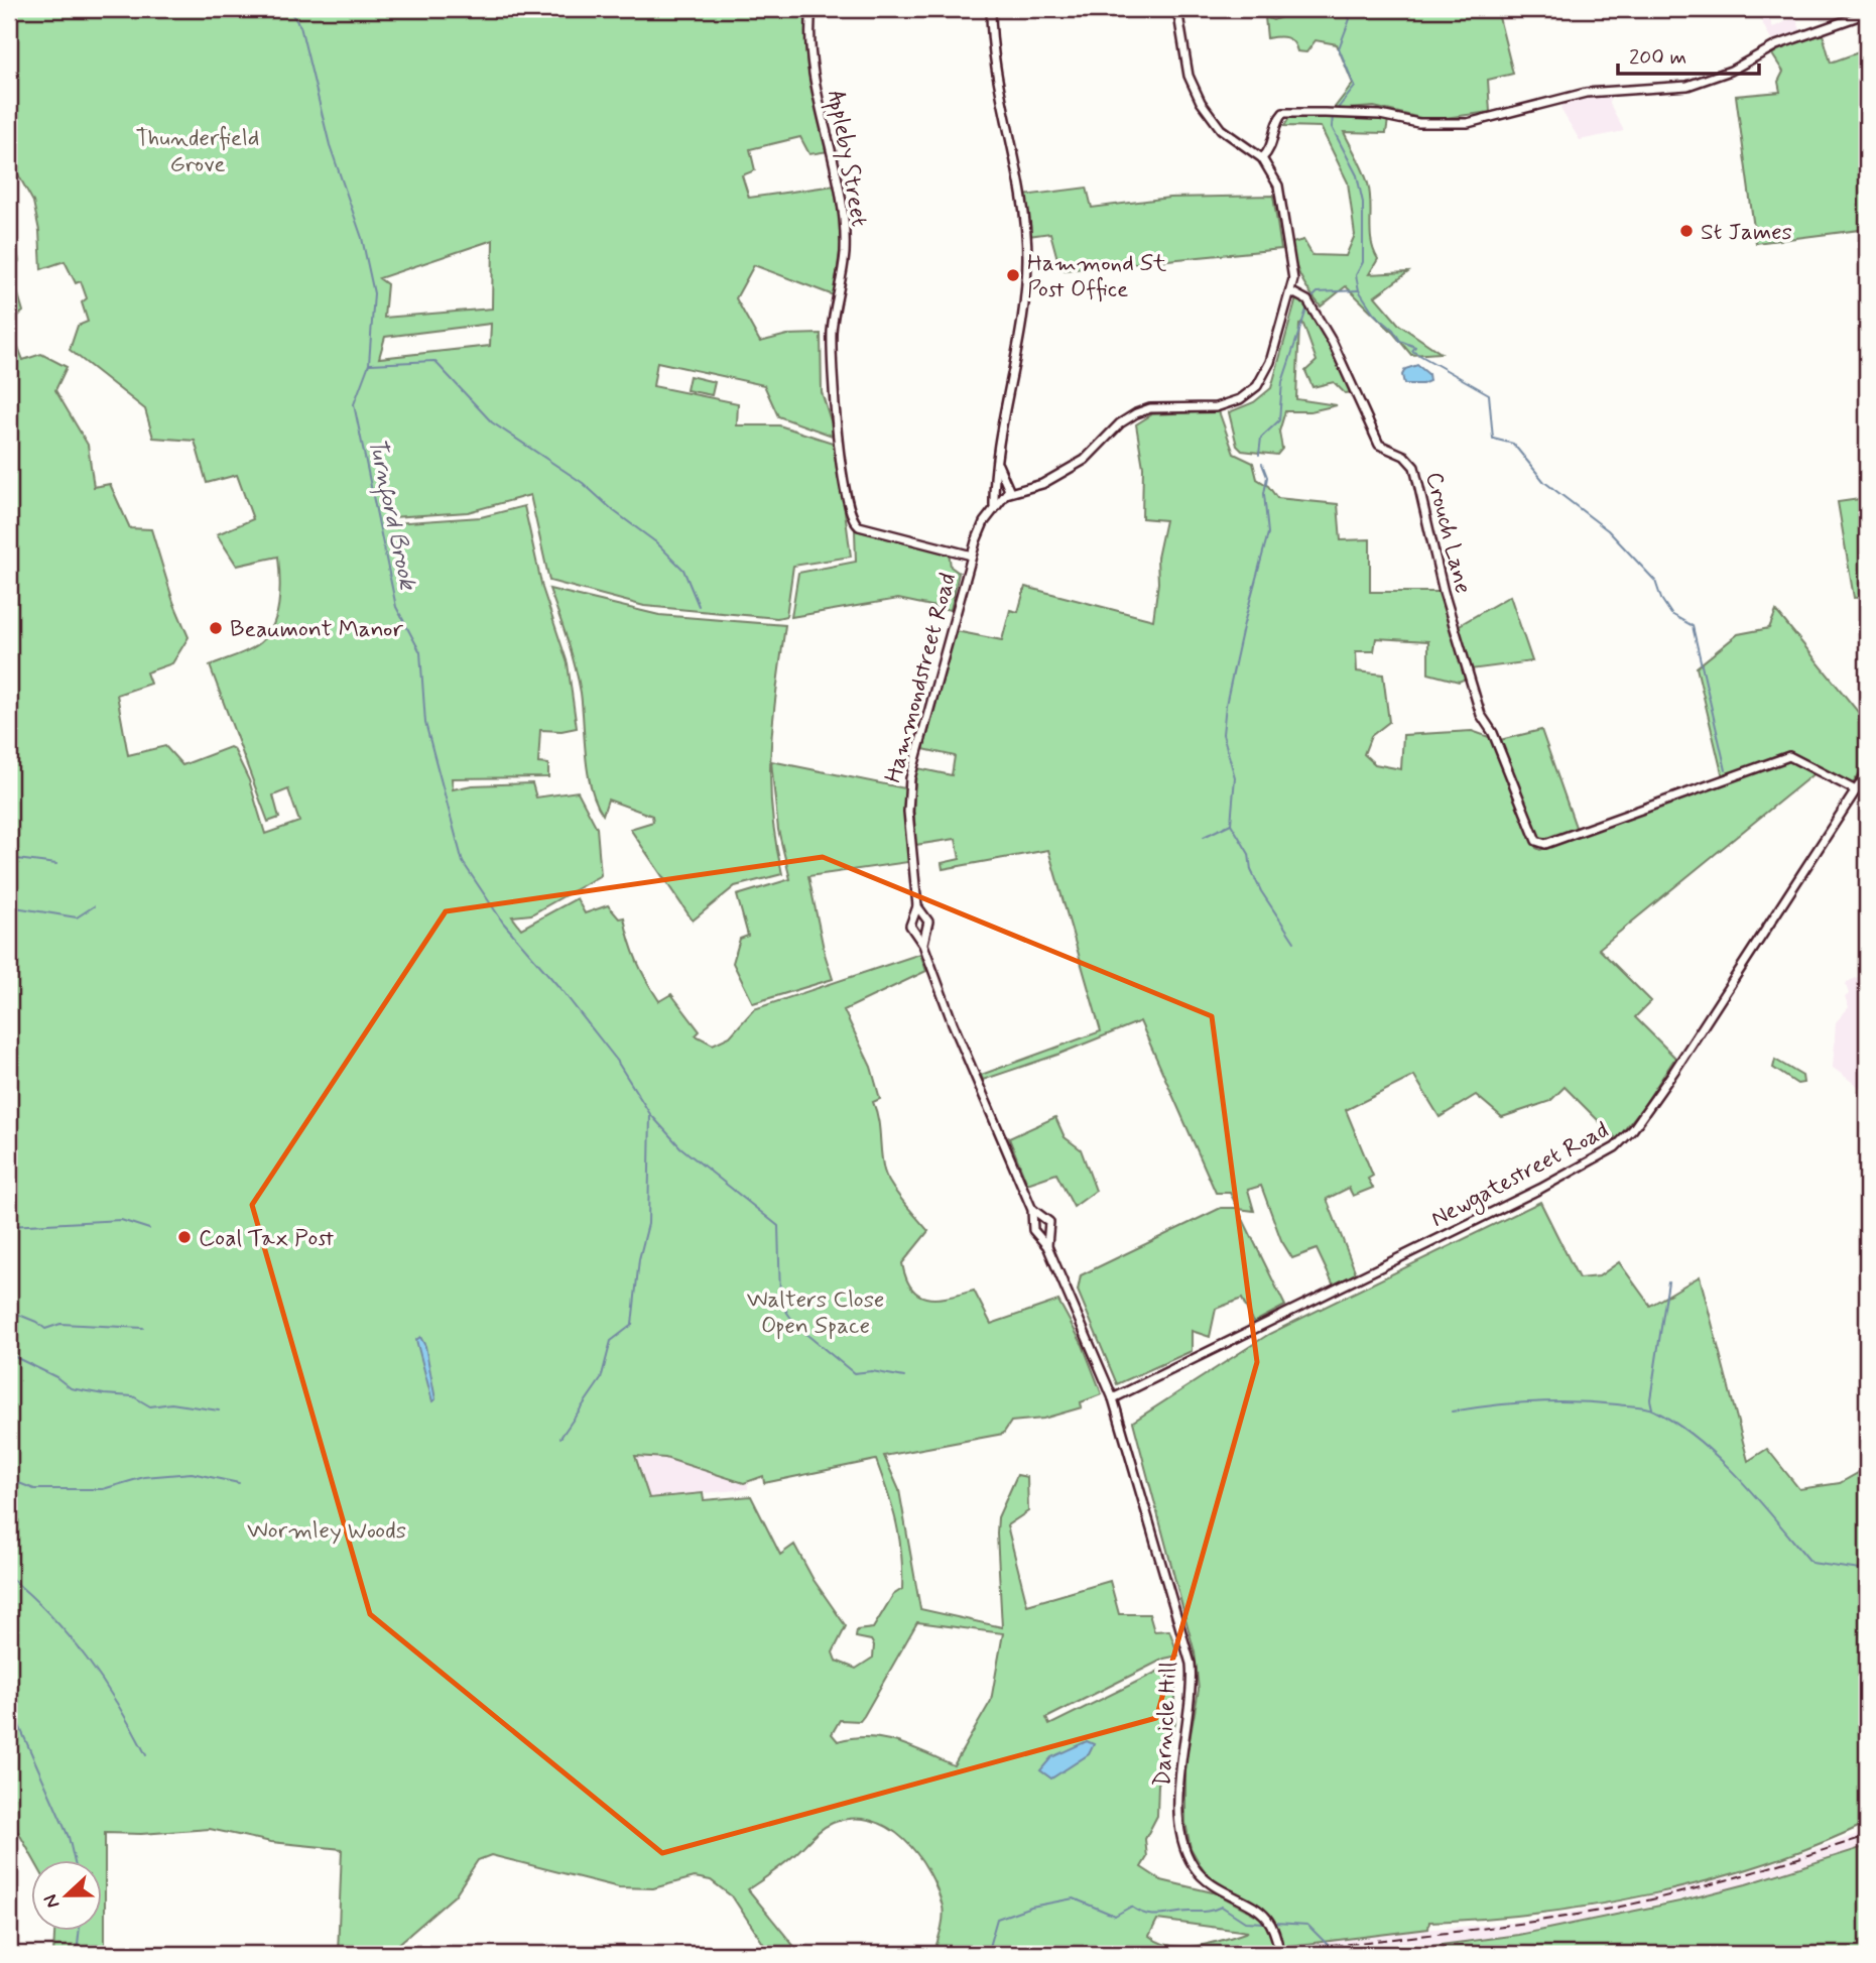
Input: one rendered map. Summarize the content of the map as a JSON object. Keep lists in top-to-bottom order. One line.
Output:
{"streets":{"street":["Appleby Street","Crouch Lane","Hammondstreet Road","Newgatestreet Road","Darnicle Hill"]},"crossings":[["Appleby Street","Hammondstreet Road"],["Crouch Lane","Newgatestreet Road"],["Hammondstreet Road","Newgatestreet Road"],["Hammondstreet Road","Darnicle Hill"]],"water":["Turnford Brook"],"parks":["Thunderfield Grove","Walters Close Open Space","Wormley Woods"],"places":["St James","Hammond St Post Office","Beaumont Manor","Coal Tax Post"],"scale_bar":"200 m","north":"left"}
